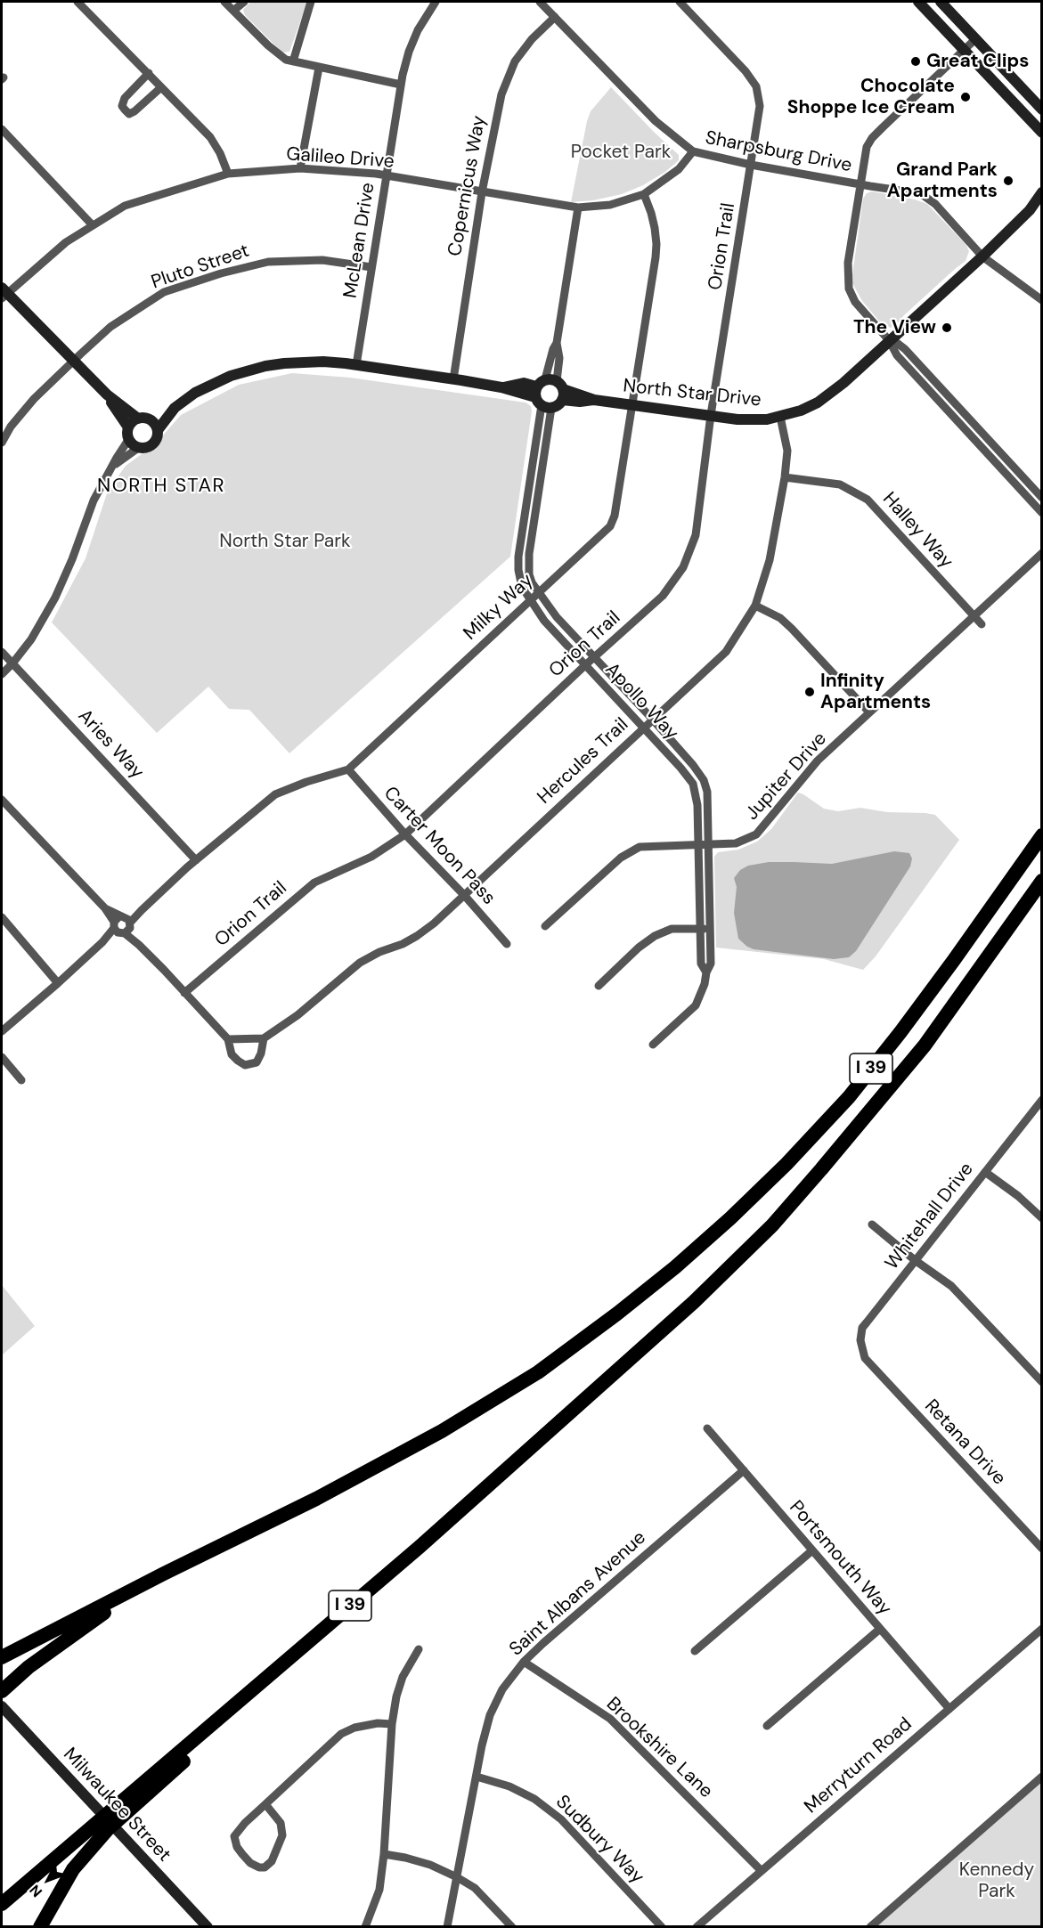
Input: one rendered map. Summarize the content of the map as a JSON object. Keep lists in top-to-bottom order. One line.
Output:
{"streets":{"highway":["I 39"],"street":["Sharpsburg Drive","Galileo Drive","Copernicus Way","McLean Drive","Orion Trail","Pluto Street","North Star Drive","Halley Way","Milky Way","Apollo Way","Aries Way","Hercules Trail","Jupiter Drive","Carter Moon Pass","Whitehall Drive","Retana Drive","Portsmouth Way","Saint Albans Avenue","Brookshire Lane","Merryturn Road","Milwaukee Street","Sudbury Way"]},"crossings":[["Sharpsburg Drive","Galileo Drive"],["Sharpsburg Drive","Copernicus Way"],["Sharpsburg Drive","Orion Trail"],["Sharpsburg Drive","North Star Drive"],["Galileo Drive","Copernicus Way"],["Galileo Drive","McLean Drive"],["Galileo Drive","Milky Way"],["Galileo Drive","Apollo Way"],["McLean Drive","Pluto Street"],["Orion Trail","North Star Drive"],["Orion Trail","Apollo Way"],["Orion Trail","Carter Moon Pass"],["North Star Drive","Milky Way"],["North Star Drive","Apollo Way"],["North Star Drive","Hercules Trail"],["Halley Way","Hercules Trail"],["Halley Way","Jupiter Drive"],["Milky Way","Apollo Way"],["Milky Way","Aries Way"],["Milky Way","Carter Moon Pass"],["Apollo Way","Hercules Trail"],["Apollo Way","Jupiter Drive"],["Hercules Trail","Carter Moon Pass"],["Whitehall Drive","Retana Drive"],["Portsmouth Way","Saint Albans Avenue"],["Portsmouth Way","Merryturn Road"],["Saint Albans Avenue","Brookshire Lane"],["Saint Albans Avenue","Sudbury Way"],["Brookshire Lane","Merryturn Road"]],"districts":["NORTH STAR"],"parks":["Pocket Park","North Star Park","Kennedy Park"],"places":["Great Clips","Chocolate Shoppe Ice Cream","Grand Park Apartments","The View","Infinity Apartments"],"north":"bottom left"}
